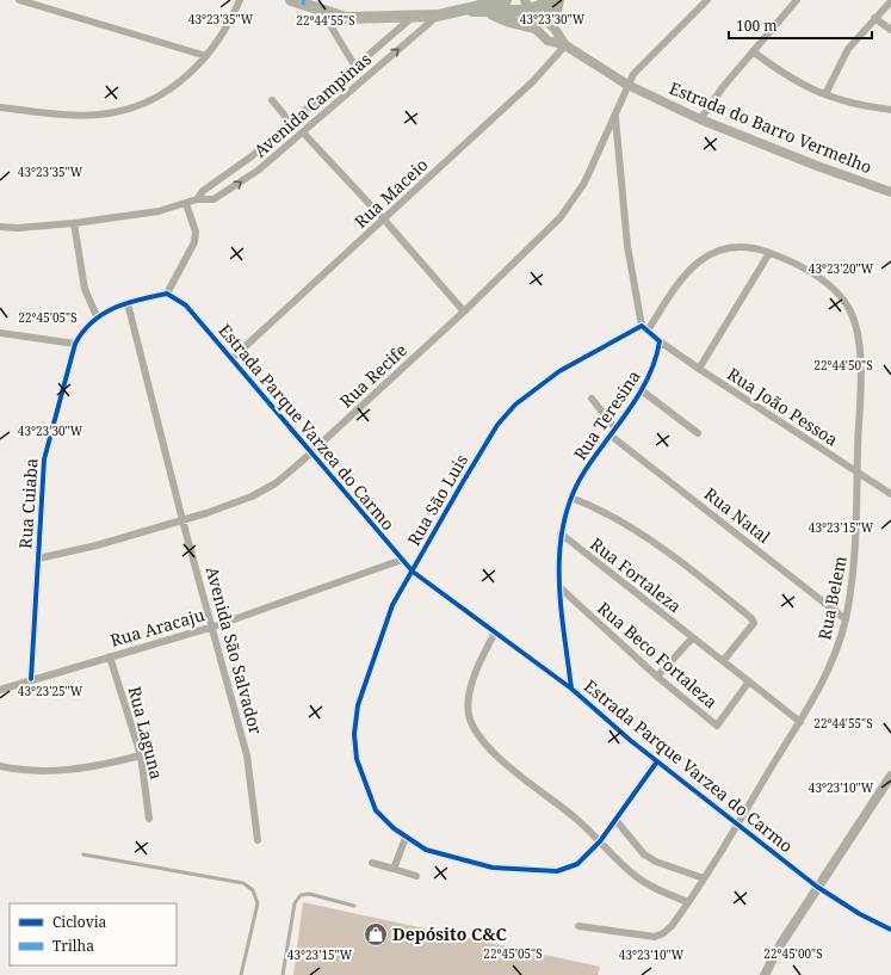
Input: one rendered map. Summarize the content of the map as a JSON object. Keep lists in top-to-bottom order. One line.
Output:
{"streets":{"street":["Avenida Campinas","Estrada do Barro Vermelho","Rua Maceio","Rua Recife","Rua João Pessoa","Rua Teresina","Estrada Parque Varzea do Carmo","Rua São Luis","Rua Cuiaba","Rua Natal","Rua Fortaleza","Rua Belem","Rua Aracaju","Avenida São Salvador","Rua Beco Fortaleza","Rua Laguna"]},"crossings":[["Estrada do Barro Vermelho","Rua Maceio"],["Estrada do Barro Vermelho","Rua Recife"],["Rua Maceio","Estrada Parque Varzea do Carmo"],["Rua Recife","Estrada Parque Varzea do Carmo"],["Rua Recife","Rua Cuiaba"],["Rua Recife","Avenida São Salvador"],["Rua João Pessoa","Rua Teresina"],["Rua João Pessoa","Rua Belem"],["Rua Teresina","Estrada Parque Varzea do Carmo"],["Rua Teresina","Rua Natal"],["Rua Teresina","Rua Fortaleza"],["Rua Teresina","Rua Beco Fortaleza"],["Estrada Parque Varzea do Carmo","Rua São Luis"],["Estrada Parque Varzea do Carmo","Rua Belem"],["Estrada Parque Varzea do Carmo","Rua Aracaju"],["Rua São Luis","Rua Belem"],["Rua Cuiaba","Rua Aracaju"],["Rua Cuiaba","Avenida São Salvador"],["Rua Natal","Rua Belem"],["Rua Fortaleza","Rua Belem"],["Rua Fortaleza","Rua Beco Fortaleza"],["Rua Aracaju","Avenida São Salvador"],["Rua Aracaju","Rua Laguna"]],"places":{"shop":["Depósito C&C"]},"legend":["Ciclovia","Trilha"],"scale_bar":"100 m","coordinates":["43°23'35\"W","43°23'30\"W","22°44'55\"S","43°23'20\"W","22°45'05\"S","22°44'50\"S","43°23'15\"W","43°23'25\"W","43°23'10\"W","22°45'00\"S"]}
